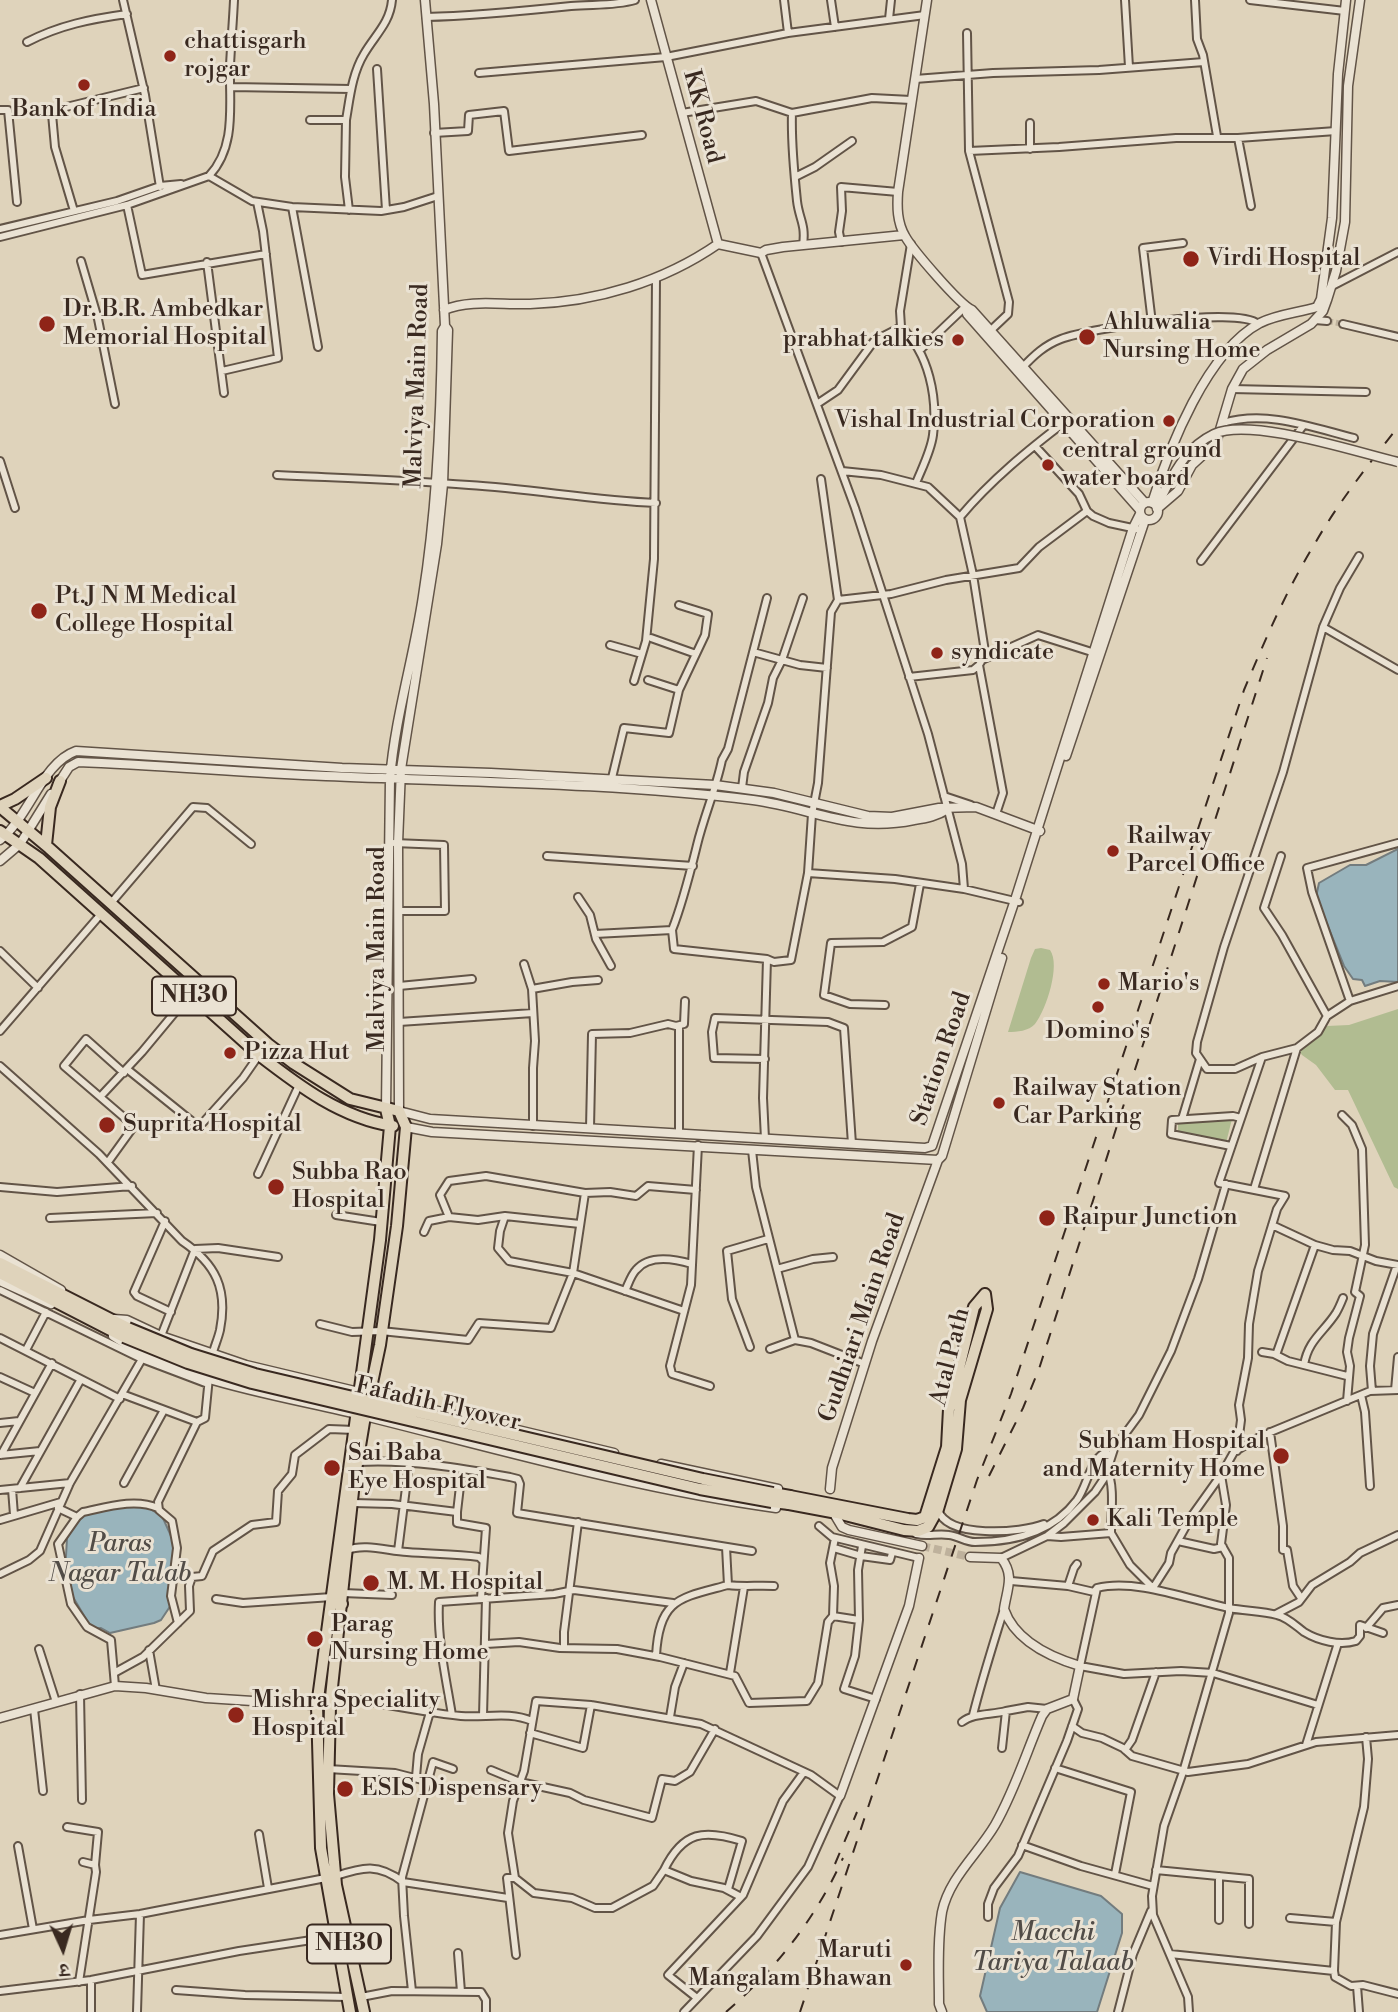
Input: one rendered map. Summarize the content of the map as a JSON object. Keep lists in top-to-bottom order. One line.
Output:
{"streets":{"main road":["Malviya Main Road","NH30","Atal Path","Fafadih Flyover"],"street":["KK Road","Station Road","Gudhiari Main Road"]},"crossings":[["Malviya Main Road","NH30"],["Malviya Main Road","Station Road"],["NH30","Station Road"],["Station Road","Gudhiari Main Road"],["Atal Path","Fafadih Flyover"]],"water":["Paras Nagar Talab","Macchi Tariya Talaab"],"places":["chattisgarh rojgar","Bank of India","Virdi Hospital","Dr. B.R. Ambedkar Memorial Hospital","Ahluwalia Nursing Home","prabhat talkies","Vishal Industrial Corporation","central ground water board","Pt.J N M Medical College Hospital","syndicate","Railway Parcel Office","Mario's","Domino's","Pizza Hut","Railway Station Car Parking","Suprita Hospital","Subba Rao Hospital","Raipur Junction","Subham Hospital and Maternity Home","Sai Baba Eye Hospital","Kali Temple","M. M. Hospital","Parag Nursing Home","Mishra Speciality Hospital","ESIS Dispensary","Maruti Mangalam Bhawan"],"north":"bottom"}
